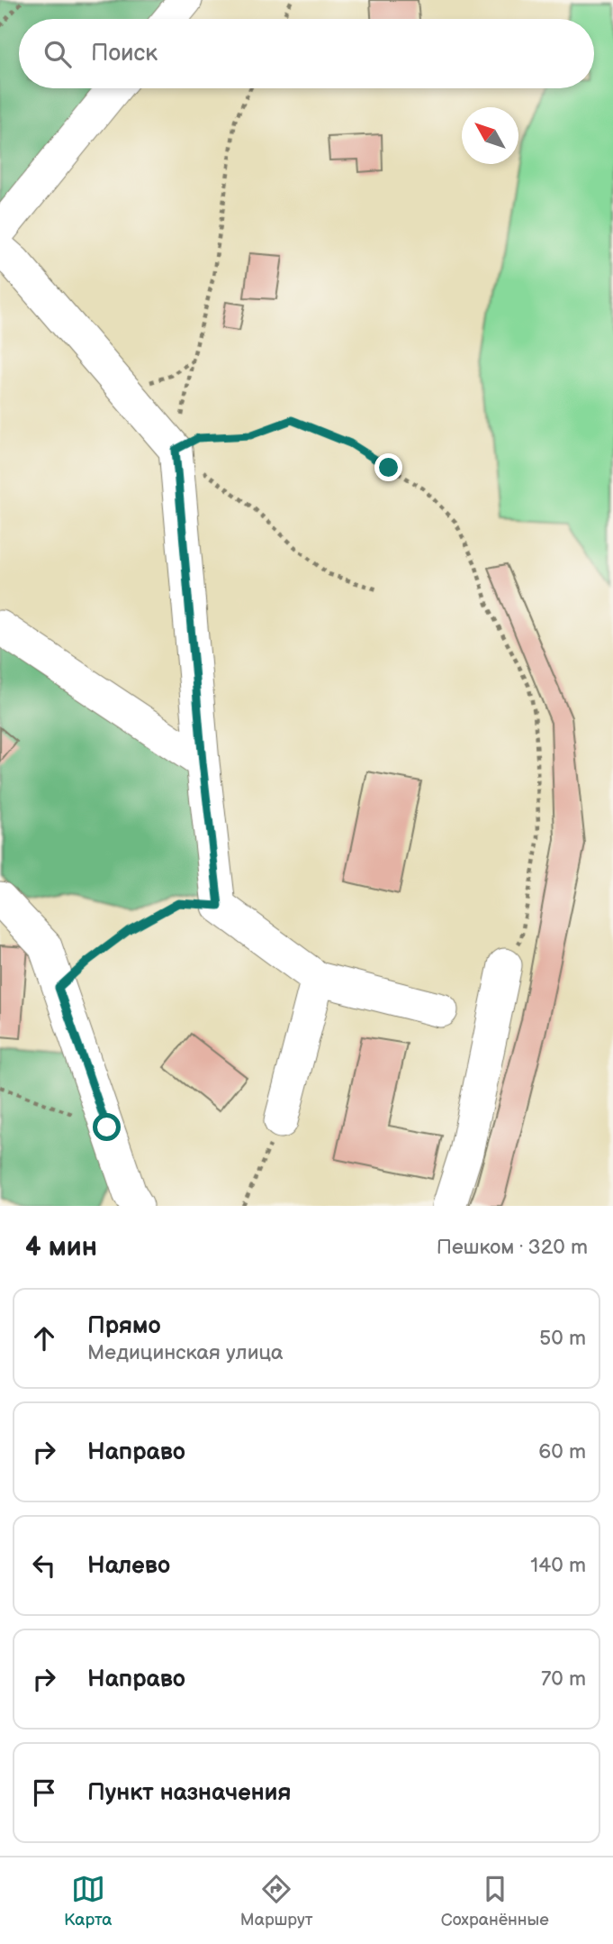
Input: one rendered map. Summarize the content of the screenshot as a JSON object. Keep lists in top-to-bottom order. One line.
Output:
{"north":"top left","page":{"search":"Поиск","heading":["4 мин","Пешком · 320 m"],"list":[["Прямо","Медицинская улица","50 m"],["Направо","60 m"],["Налево","140 m"],["Направо","70 m"],"Пункт назначения"],"nav":["Карта","Маршрут","Сохранённые"]}}
